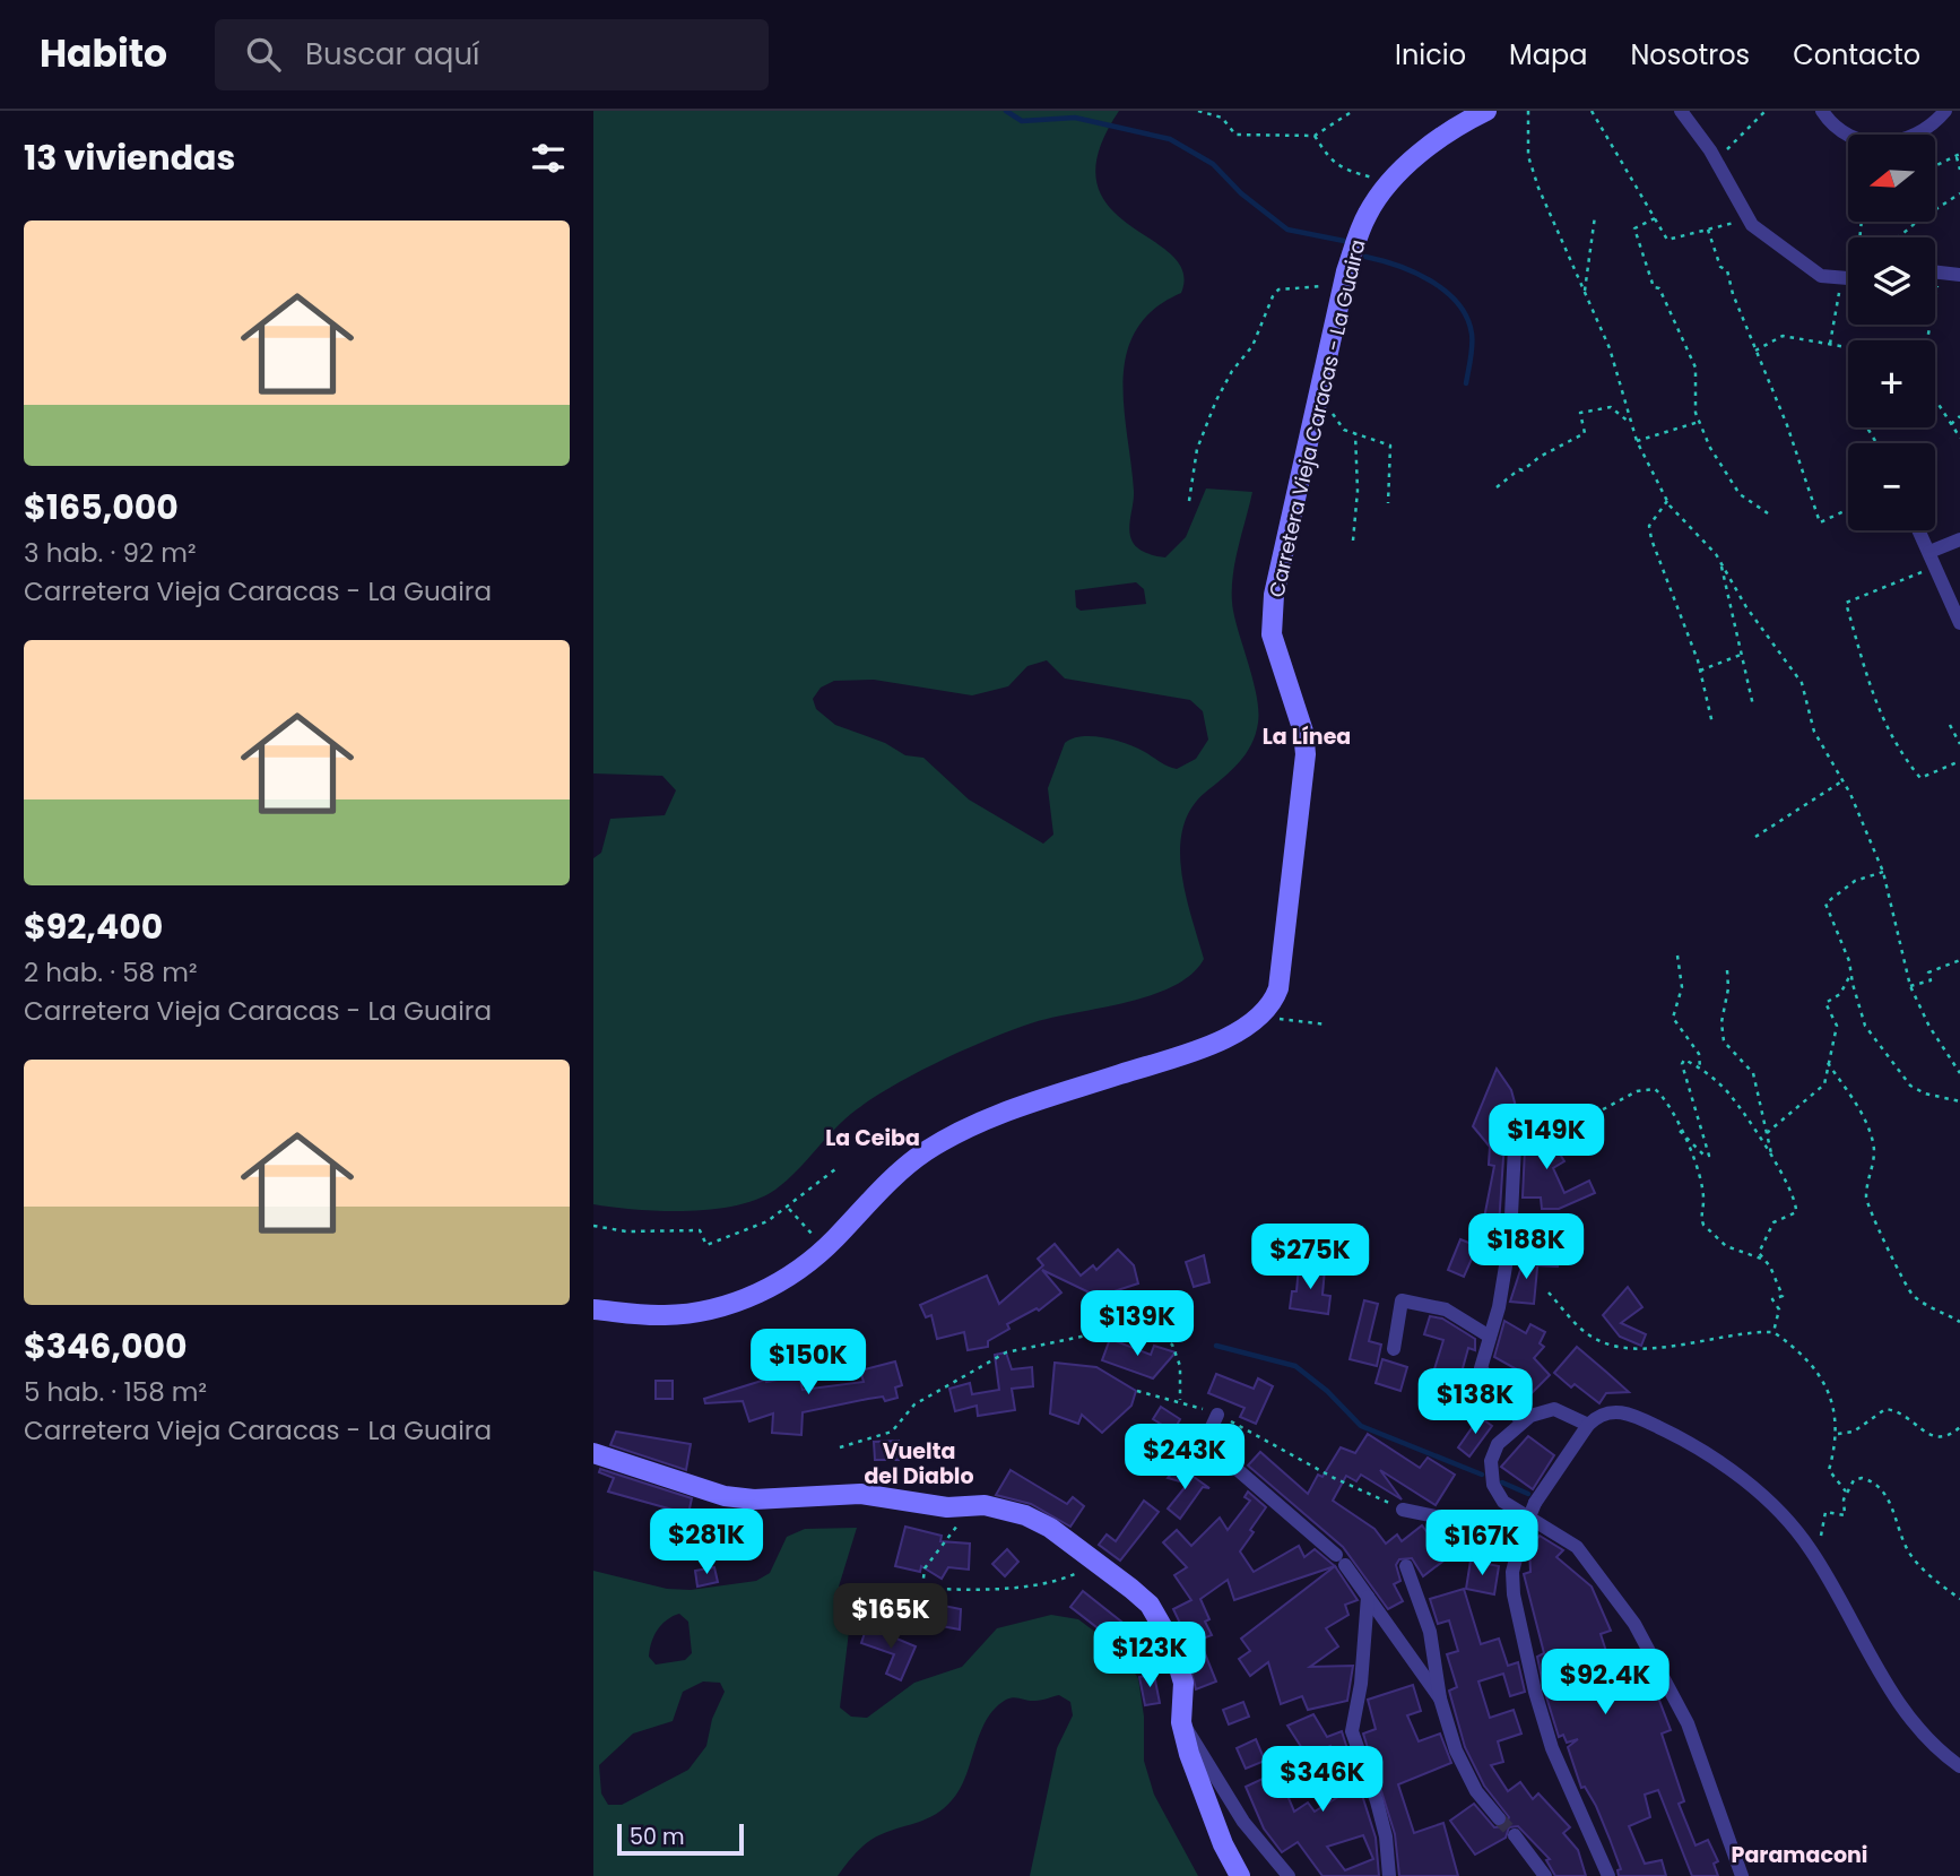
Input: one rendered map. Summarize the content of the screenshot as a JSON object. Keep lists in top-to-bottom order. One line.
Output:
{"streets":{"main road":["Carretera Vieja Caracas - La Guaira"]},"districts":["La Línea","La Ceiba","Vuelta del Diablo","Paramaconi"],"scale_bar":"50 m","north":"left","page":{"header":"Habito","search":"Buscar aquí","nav":["Inicio","Mapa","Nosotros","Contacto"],"heading":"13 viviendas","map_buttons":["+","−"],"list":[{"name":"$165,000","note":"3 hab. · 92 m² · Carretera Vieja Caracas - La Guaira"},{"name":"$92,400","note":"2 hab. · 58 m² · Carretera Vieja Caracas - La Guaira"},{"name":"$346,000","note":"5 hab. · 158 m² · Carretera Vieja Caracas - La Guaira"}],"price":["$149K","$188K","$275K","$139K","$150K","$138K","$243K","$281K","$167K","$165K","$123K","$92.4K","$346K"],"scale":"50 m"}}
